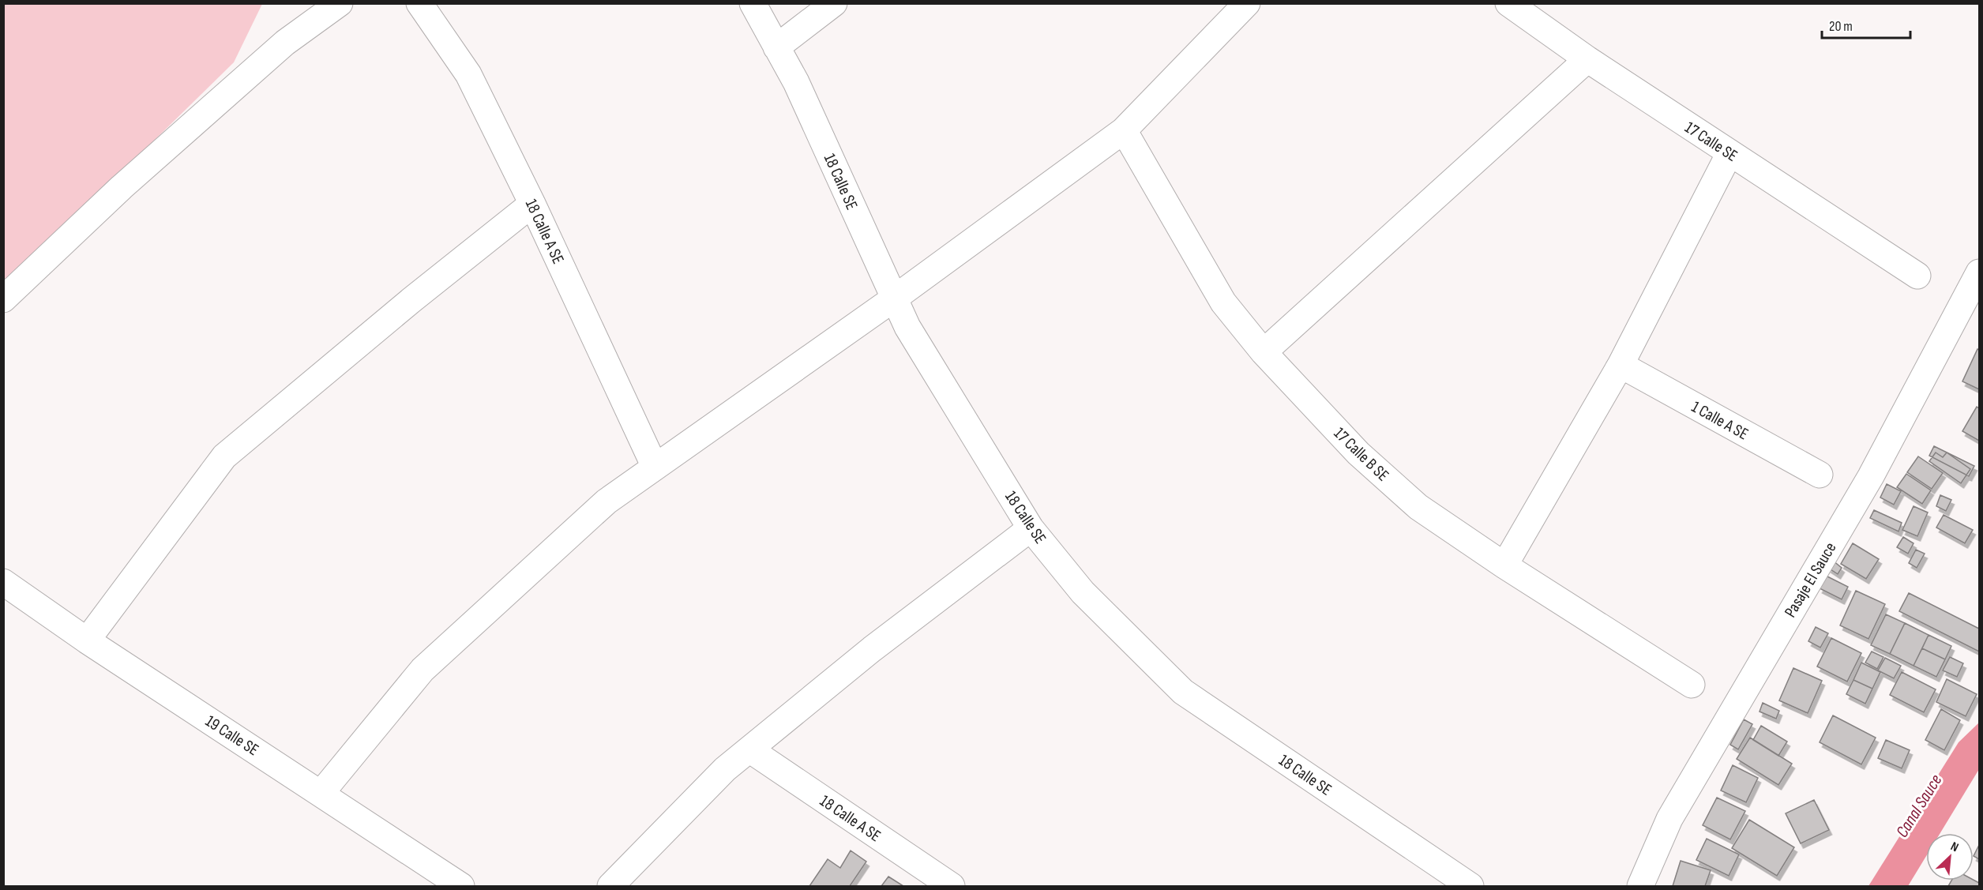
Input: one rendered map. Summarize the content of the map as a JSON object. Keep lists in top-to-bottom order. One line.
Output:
{"streets":{"street":["17 Calle SE","18 Calle SE","18 Calle A SE","1 Calle A SE","17 Calle B SE","Pasaje El Sauce","19 Calle SE"]},"water":["Canal Sauce"],"scale_bar":"20 m","north":"top right"}
